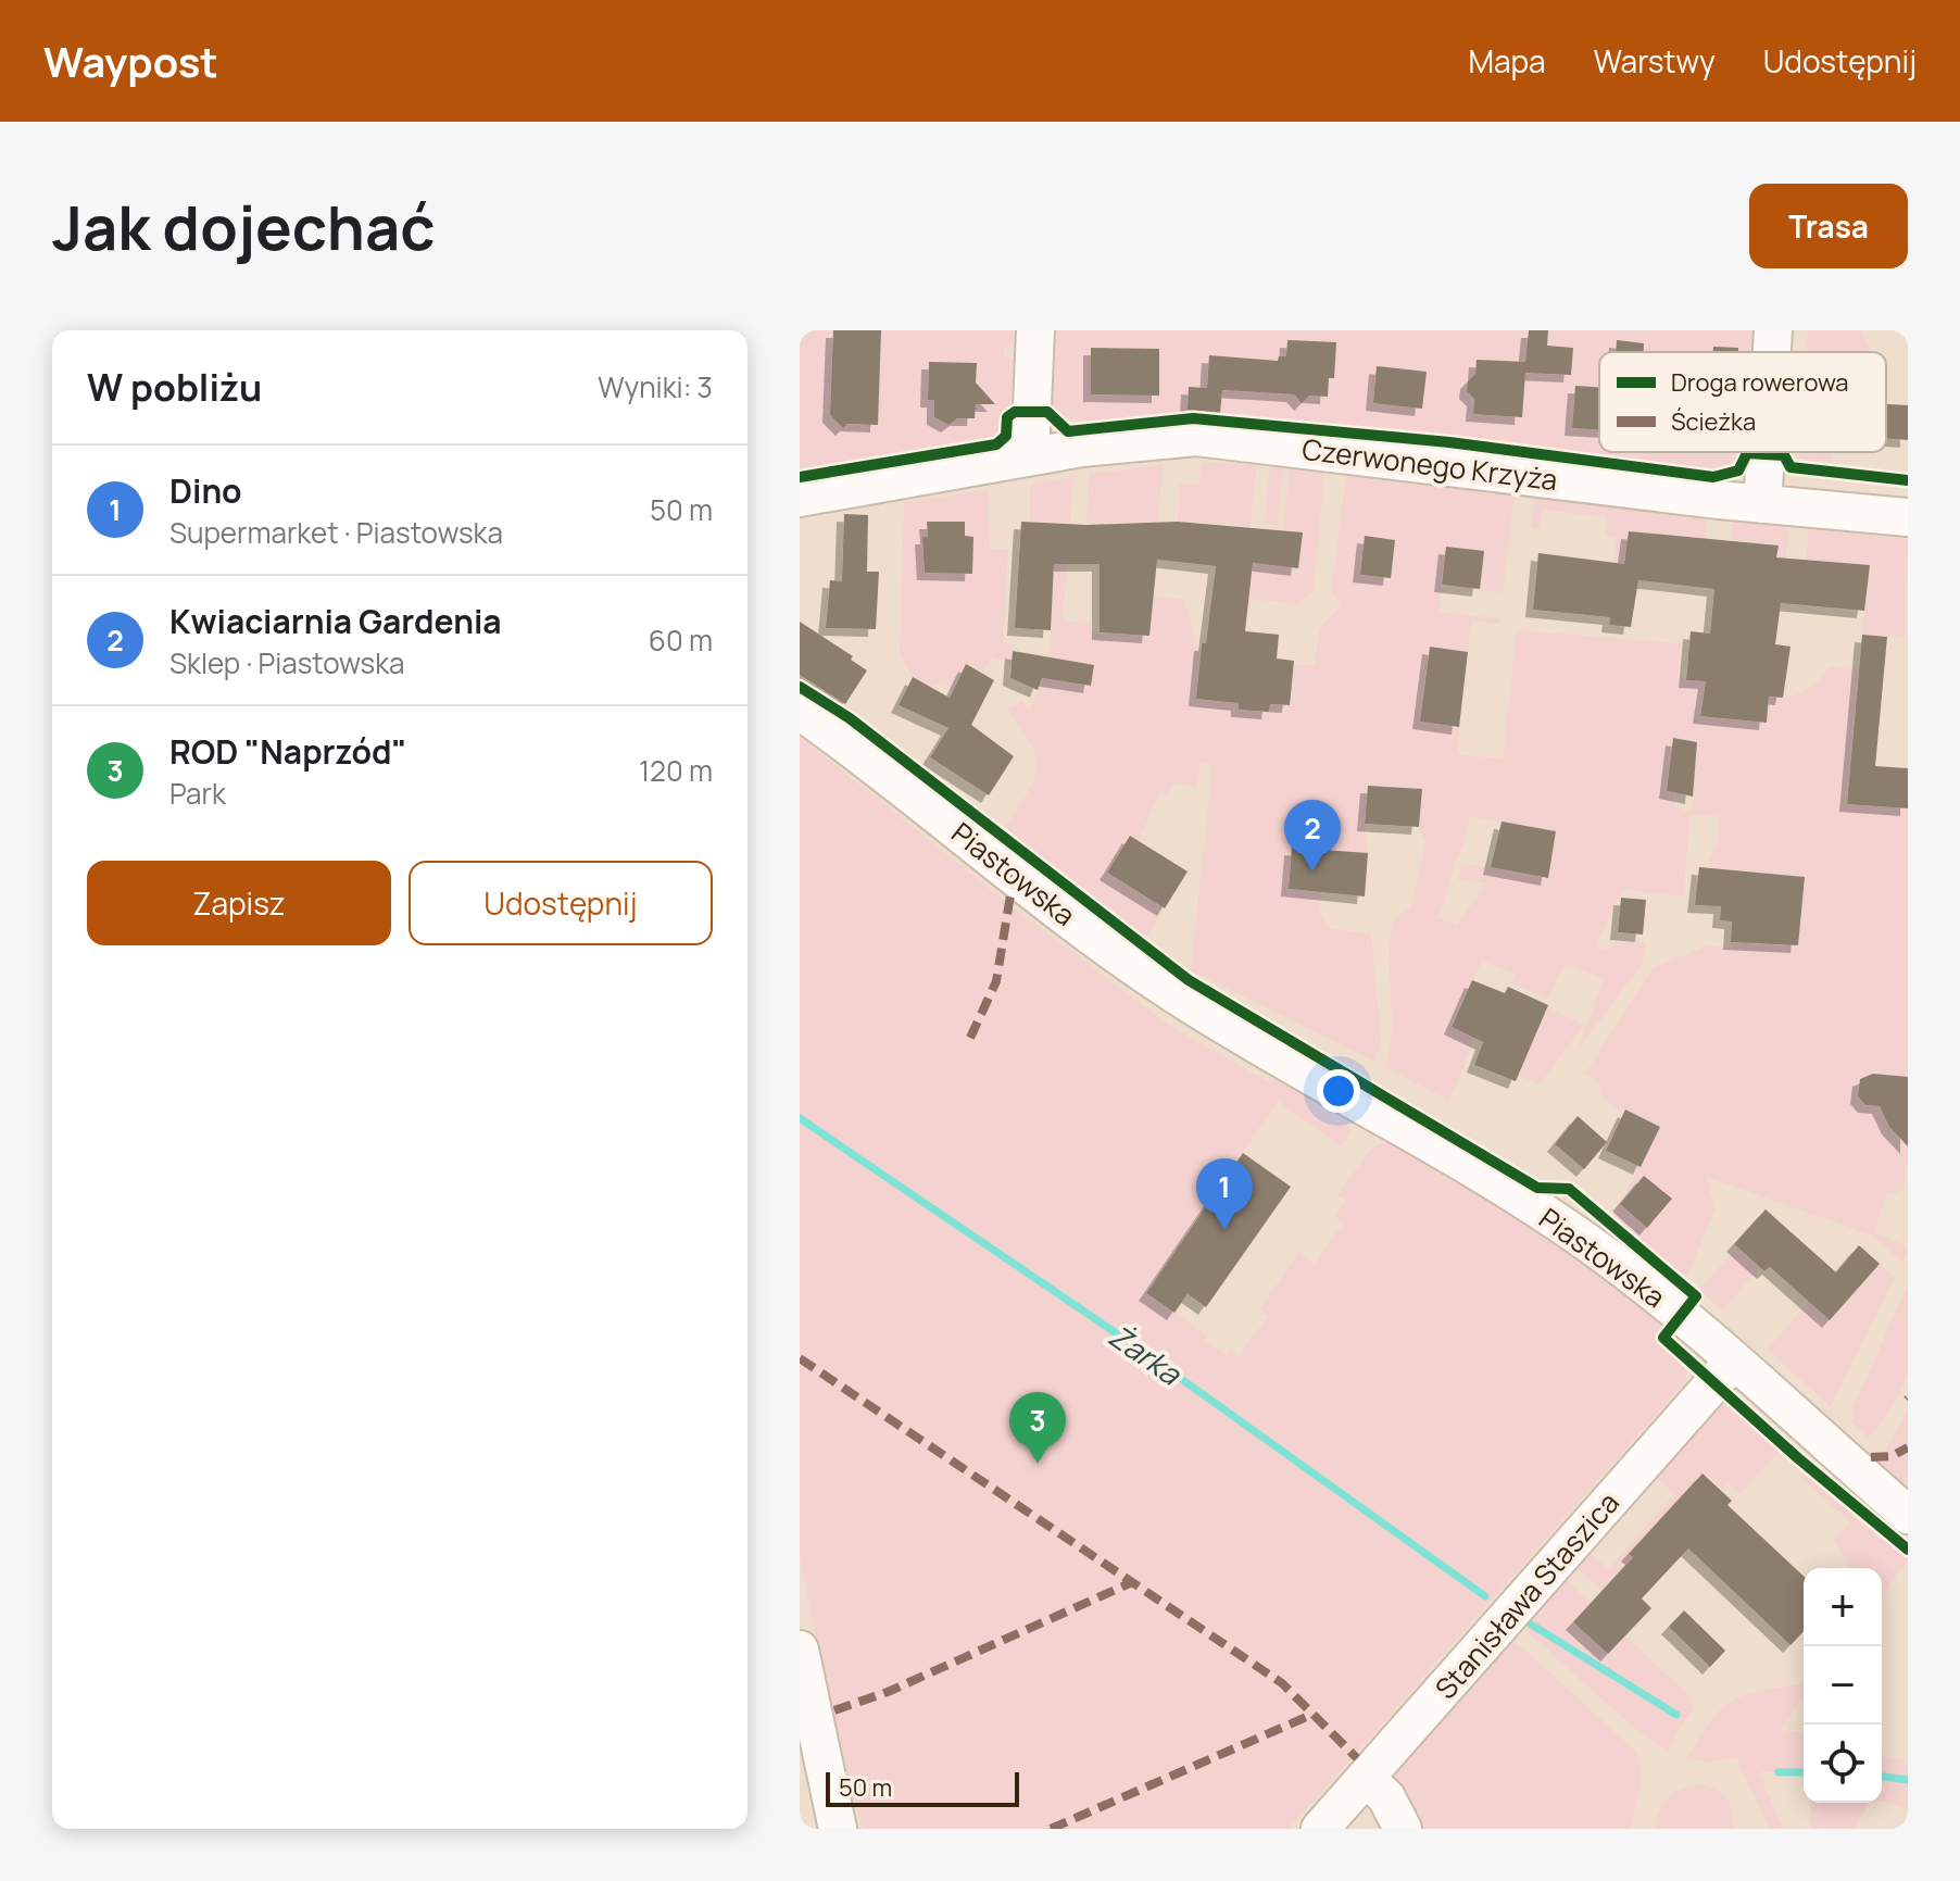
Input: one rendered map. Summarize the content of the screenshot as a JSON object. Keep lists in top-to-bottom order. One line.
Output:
{"streets":{"street":["Czerwonego Krzyża","Piastowska","Stanisława Staszica"]},"crossings":[["Piastowska","Stanisława Staszica"]],"water":["Żarka"],"legend":["Droga rowerowa","Ścieżka"],"scale_bar":"50 m","page":{"header":"Waypost","nav":["Mapa","Warstwy","Udostępnij"],"buttons":["Trasa",["Zapisz","Udostępnij"]],"title":"Jak dojechać","heading":["W pobliżu","Wyniki: 3"],"list":[{"mark":"1","name":"Dino","note":"Supermarket · Piastowska","value":"50 m"},{"mark":"2","name":"Kwiaciarnia Gardenia","note":"Sklep · Piastowska","value":"60 m"},{"mark":"3","name":"ROD \"Naprzód\"","note":"Park","value":"120 m"}],"pins":["2","1","3"],"map_buttons":["+","−"],"scale":"50 m"}}
